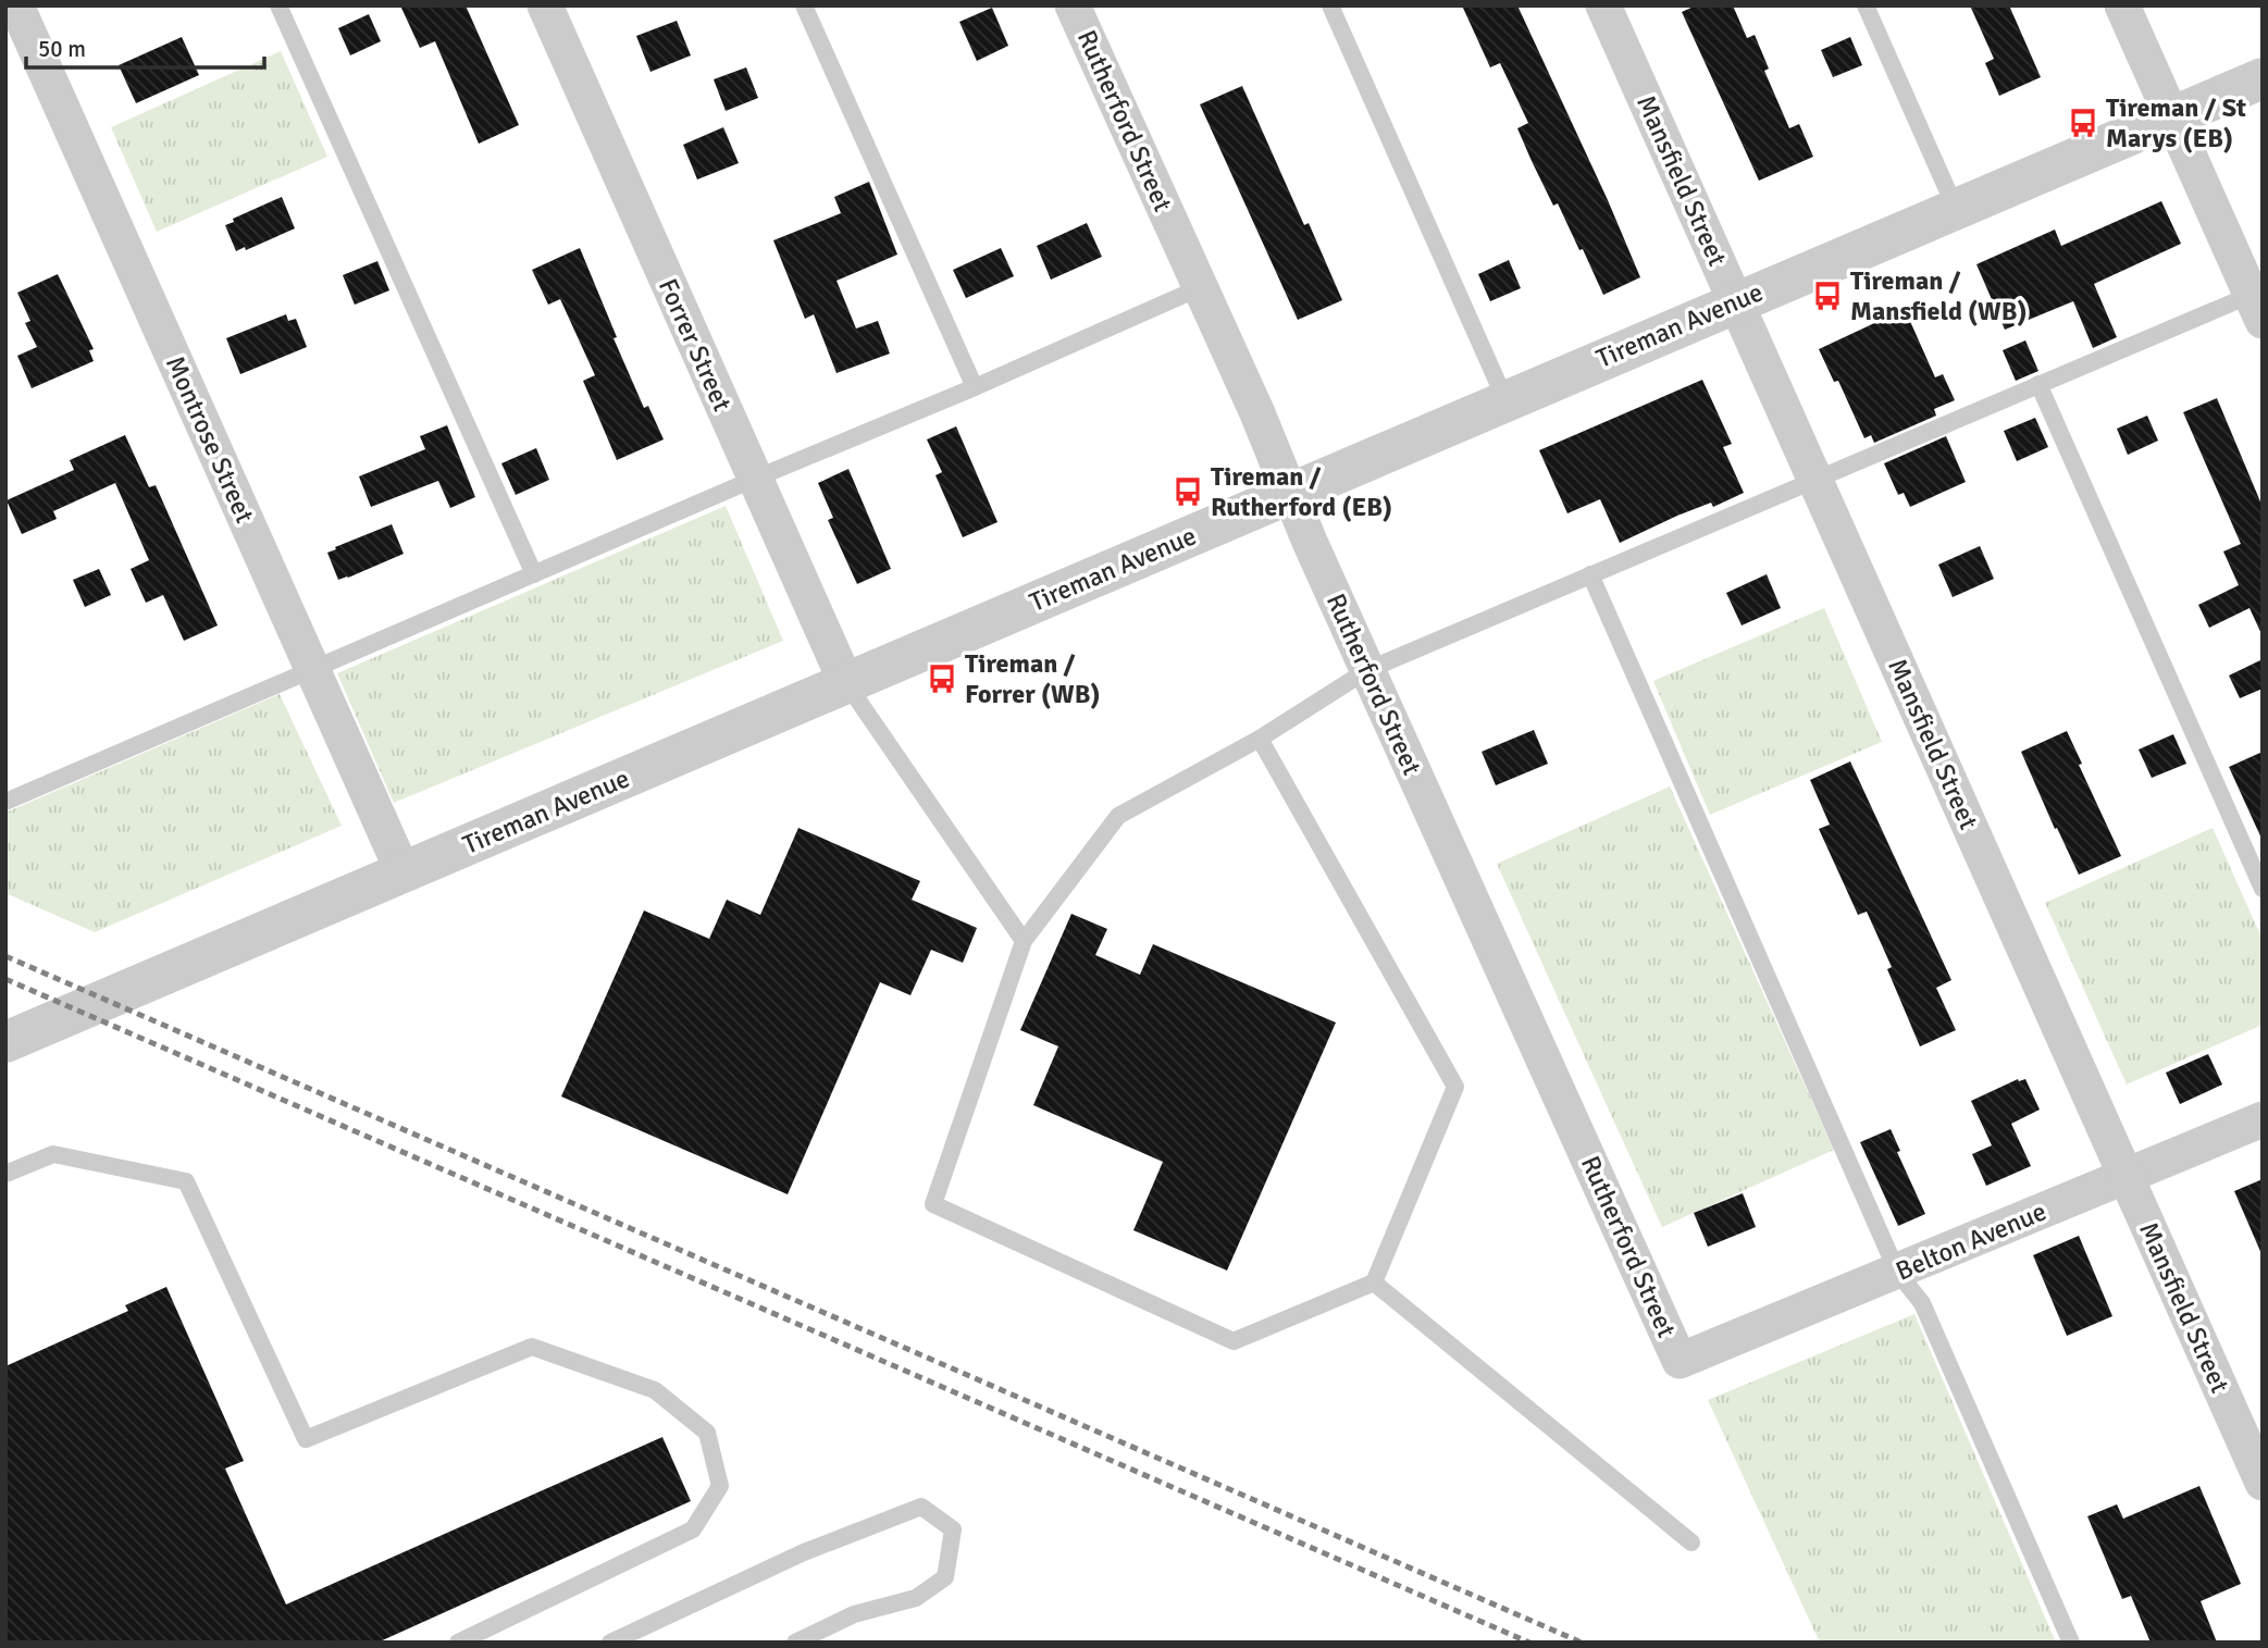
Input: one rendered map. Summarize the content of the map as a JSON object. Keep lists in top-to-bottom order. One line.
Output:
{"streets":{"street":["Rutherford Street","Mansfield Street","Tireman Avenue","Forrer Street","Montrose Street","Belton Avenue"]},"crossings":[["Rutherford Street","Tireman Avenue"],["Rutherford Street","Belton Avenue"],["Mansfield Street","Tireman Avenue"],["Mansfield Street","Belton Avenue"],["Tireman Avenue","Forrer Street"],["Tireman Avenue","Montrose Street"]],"places":{"bus stop":["Tireman / St Marys (EB)","Tireman / Mansfield (WB)","Tireman / Rutherford (EB)","Tireman / Forrer (WB)"]},"scale_bar":"50 m"}
